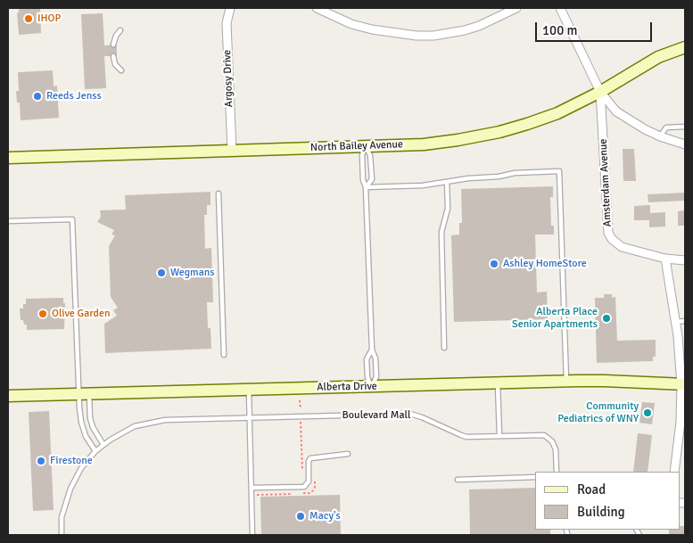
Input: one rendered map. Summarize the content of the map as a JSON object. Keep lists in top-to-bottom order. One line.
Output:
{"streets":{"street":["Argosy Drive","North Bailey Avenue","Amsterdam Avenue","Alberta Drive"],"lane":["Boulevard Mall"]},"crossings":[["Argosy Drive","North Bailey Avenue"],["North Bailey Avenue","Amsterdam Avenue"]],"places":["IHOP","Reeds Jenss","Ashley HomeStore","Wegmans","Olive Garden","Alberta Place Senior Apartments","Community Pediatrics of WNY","Firestone","Macy's"],"legend":["Road","Building"],"scale_bar":"100 m"}
